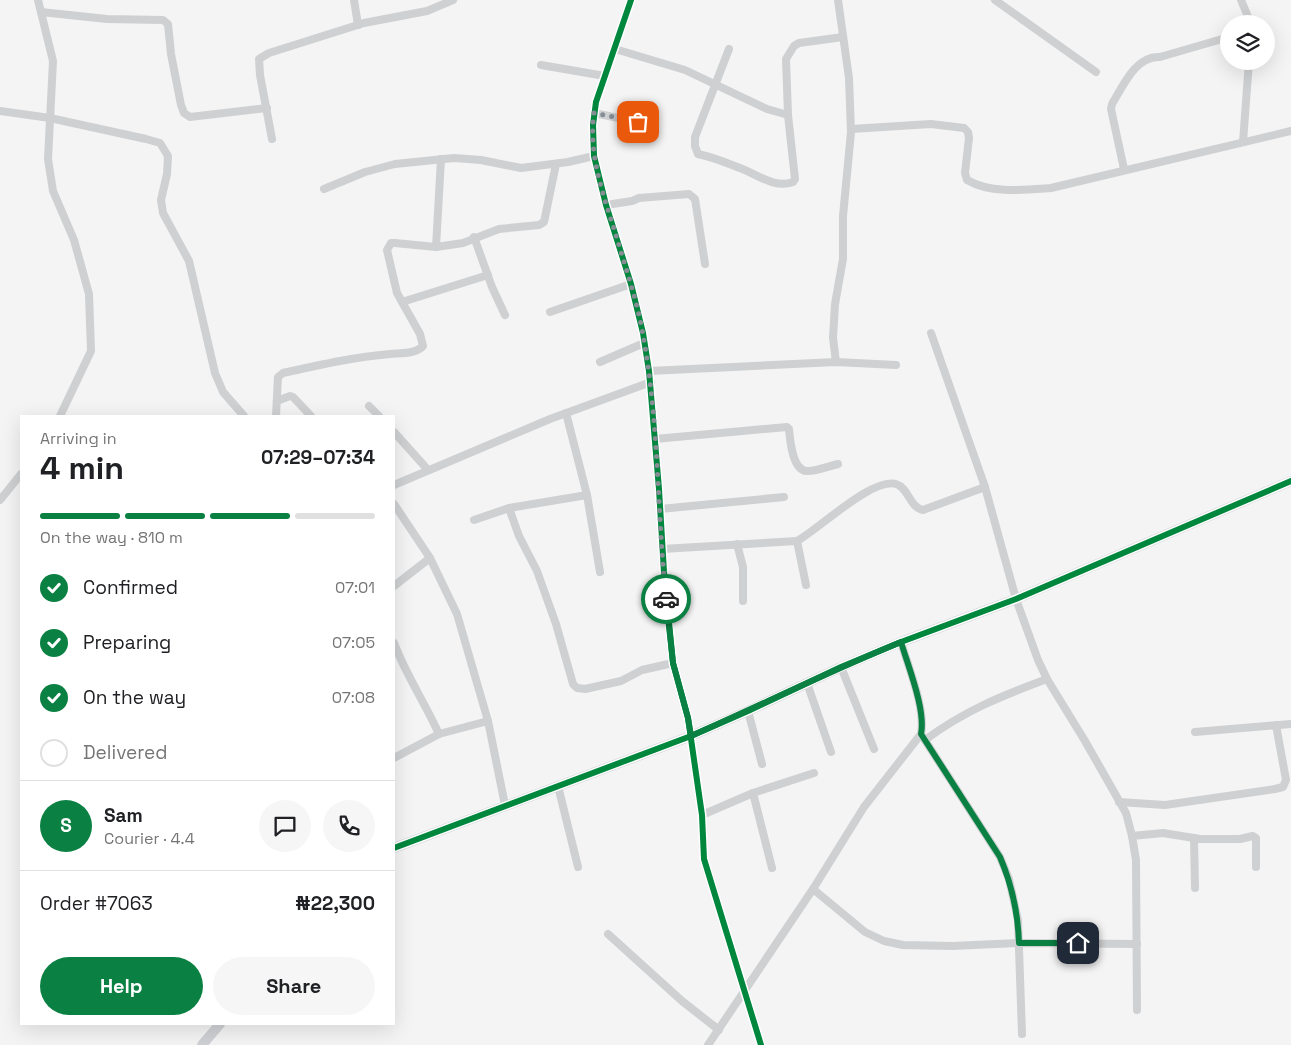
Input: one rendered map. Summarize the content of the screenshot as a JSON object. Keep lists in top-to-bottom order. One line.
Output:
{"page":{"heading":["4 min","Arriving in","07:29–07:34"],"panel":["Sam","Courier · 4.4","Order #7063","₦22,300"],"bar":"On the way · 810 m","list":[["Confirmed","07:01"],["Preparing","07:05"],["On the way","07:08"],"Delivered"],"round":"S","buttons":["Help","Share"]}}
